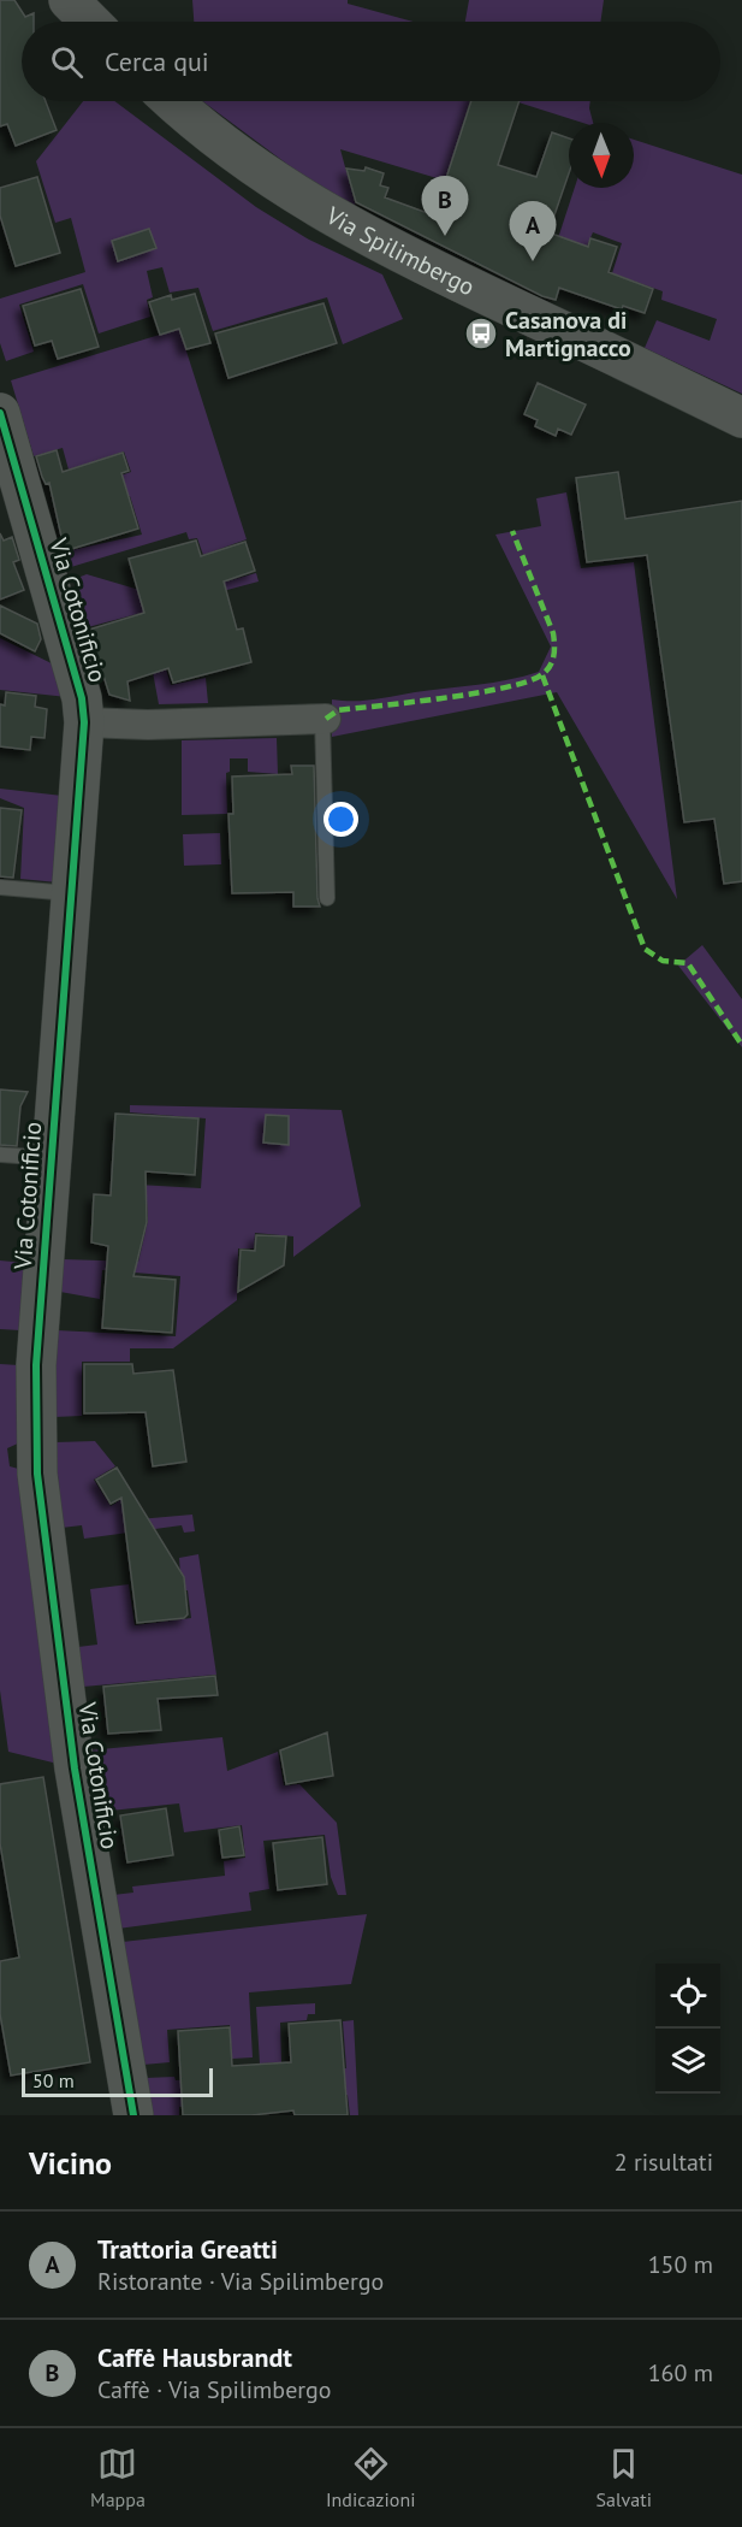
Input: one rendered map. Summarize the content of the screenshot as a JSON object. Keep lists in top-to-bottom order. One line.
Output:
{"streets":{"street":["Via Spilimbergo","Via Cotonificio"]},"places":{"bus stop":["Casanova di Martignacco"]},"scale_bar":"50 m","north":"bottom","page":{"search":"Cerca qui","pins":["B","A"],"scale":"50 m","heading":["Vicino","2 risultati"],"list":[{"mark":"A","name":"Trattoria Greatti","note":"Ristorante · Via Spilimbergo","value":"150 m"},{"mark":"B","name":"Caffė Hausbrandt","note":"Caffè · Via Spilimbergo","value":"160 m"}],"nav":["Mappa","Indicazioni","Salvati"]}}
